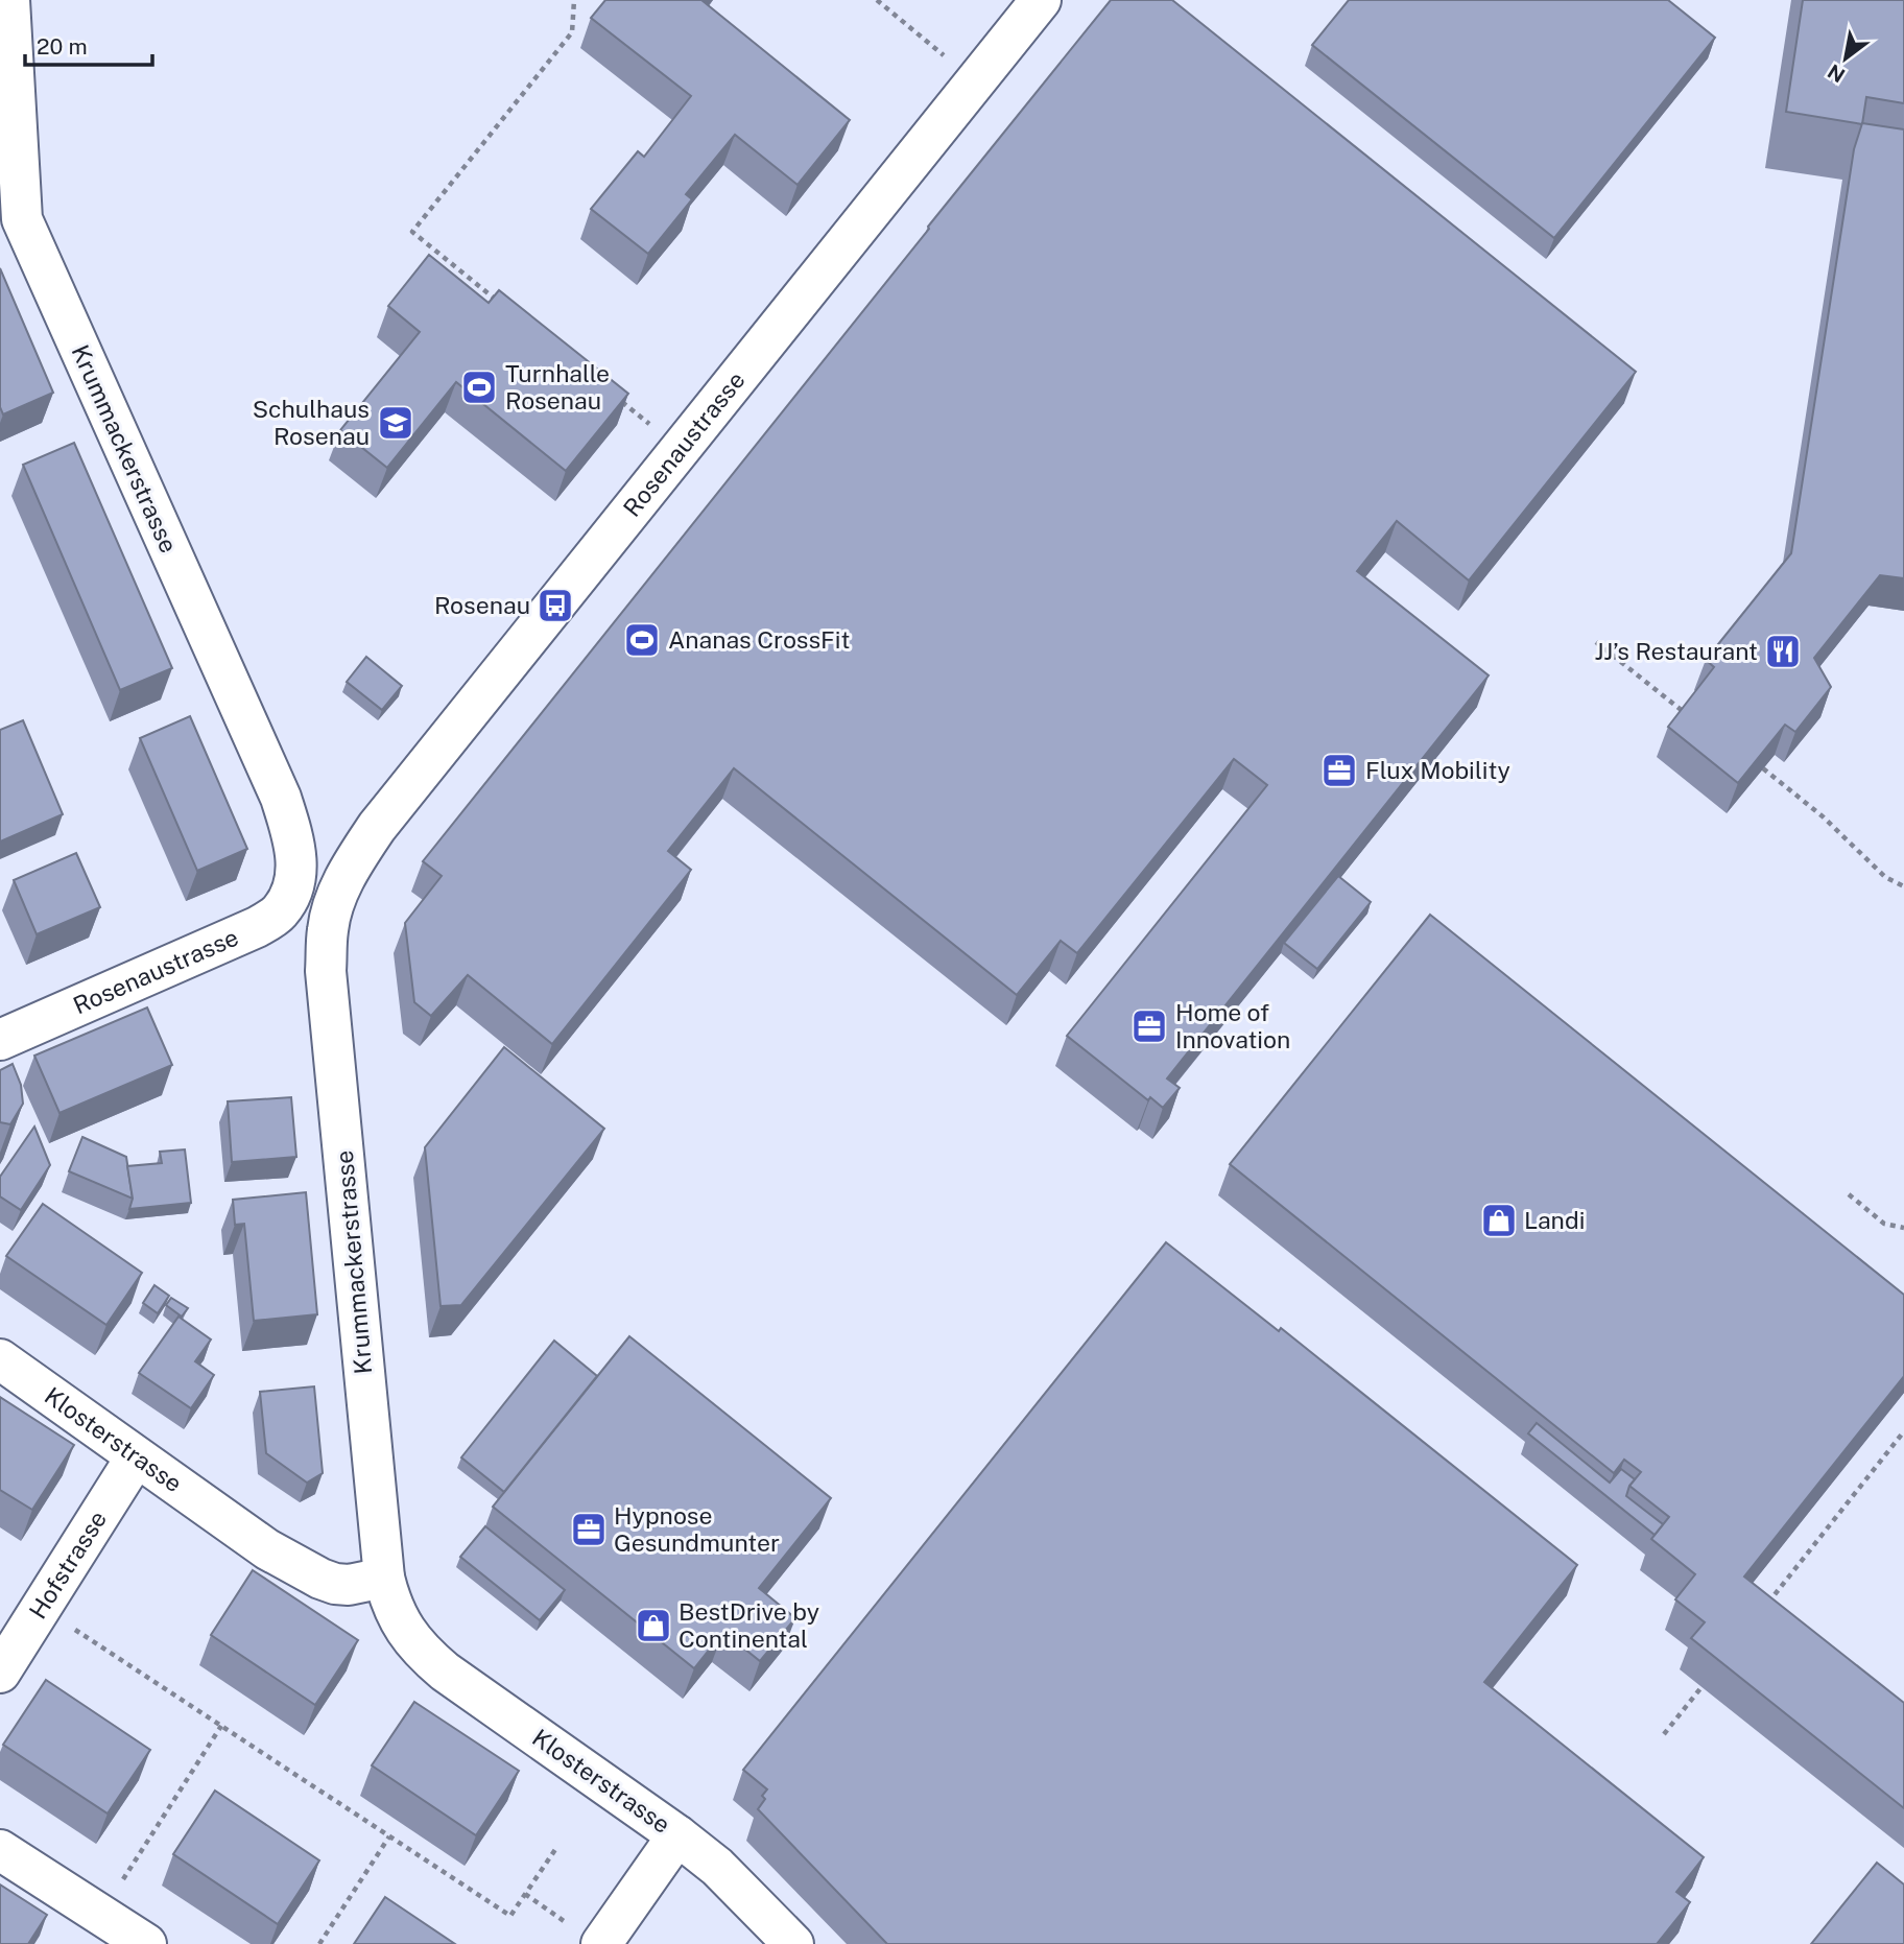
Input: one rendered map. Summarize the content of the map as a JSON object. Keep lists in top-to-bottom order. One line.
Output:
{"streets":{"street":["Rosenaustrasse","Krummackerstrasse","Klosterstrasse","Hofstrasse"]},"crossings":[["Rosenaustrasse","Krummackerstrasse"],["Krummackerstrasse","Klosterstrasse"],["Klosterstrasse","Hofstrasse"]],"places":{"sports":["Turnhalle Rosenau","Ananas CrossFit"],"school or university":["Schulhaus Rosenau"],"bus stop":["Rosenau"],"restaurant":["JJ’s Restaurant"],"office":["Flux Mobility","Home of Innovation","Hypnose Gesundmunter"],"shop":["Landi","BestDrive by Continental"]},"scale_bar":"20 m","north":"bottom left"}
